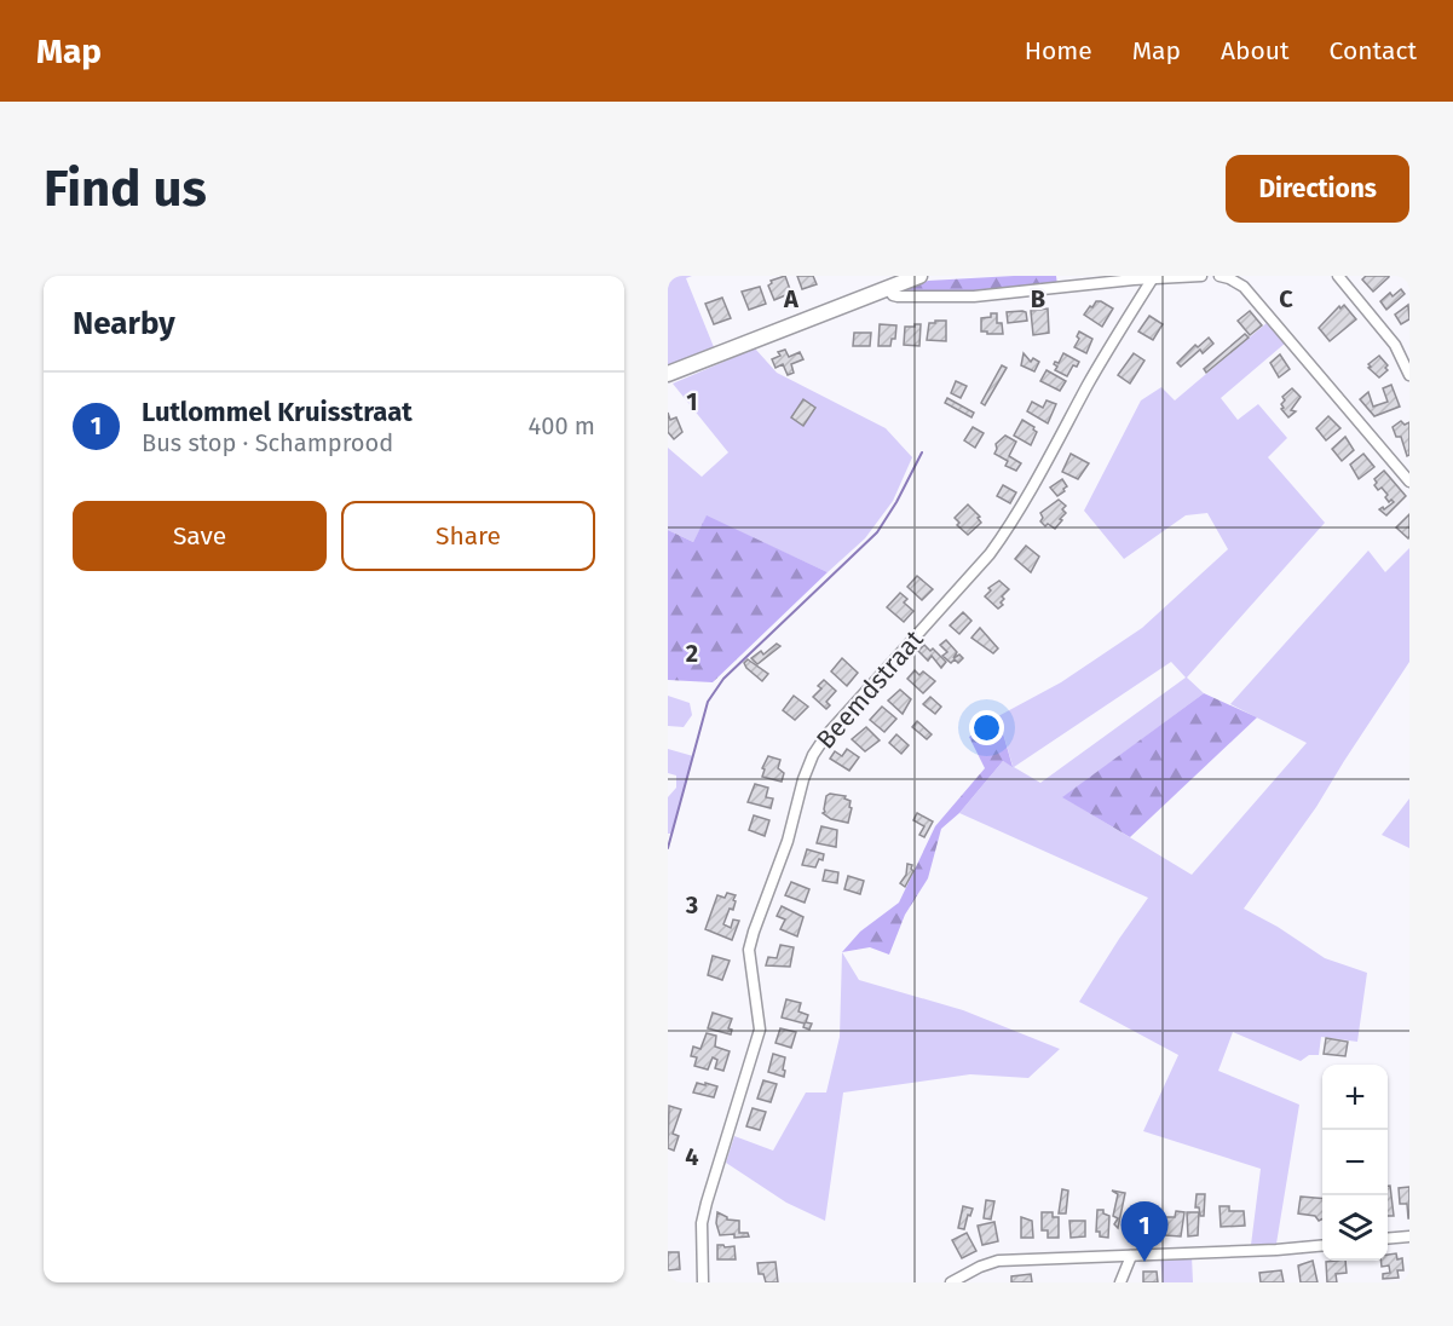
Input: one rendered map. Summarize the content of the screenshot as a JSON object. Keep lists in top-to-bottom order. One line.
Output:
{"streets":{"street":["Beemdstraat"]},"page":{"header":"Map","nav":["Home","Map","About","Contact"],"buttons":["Directions",["Save","Share"]],"title":"Find us","heading":"Nearby","list":[{"mark":"1","name":"Lutlommel Kruisstraat","note":"Bus stop · Schamprood","value":"400 m"}],"map_buttons":["+","−"],"pins":"1"},"grid":{"columns":["A","B","C"],"rows":["1","2","3","4"]}}
